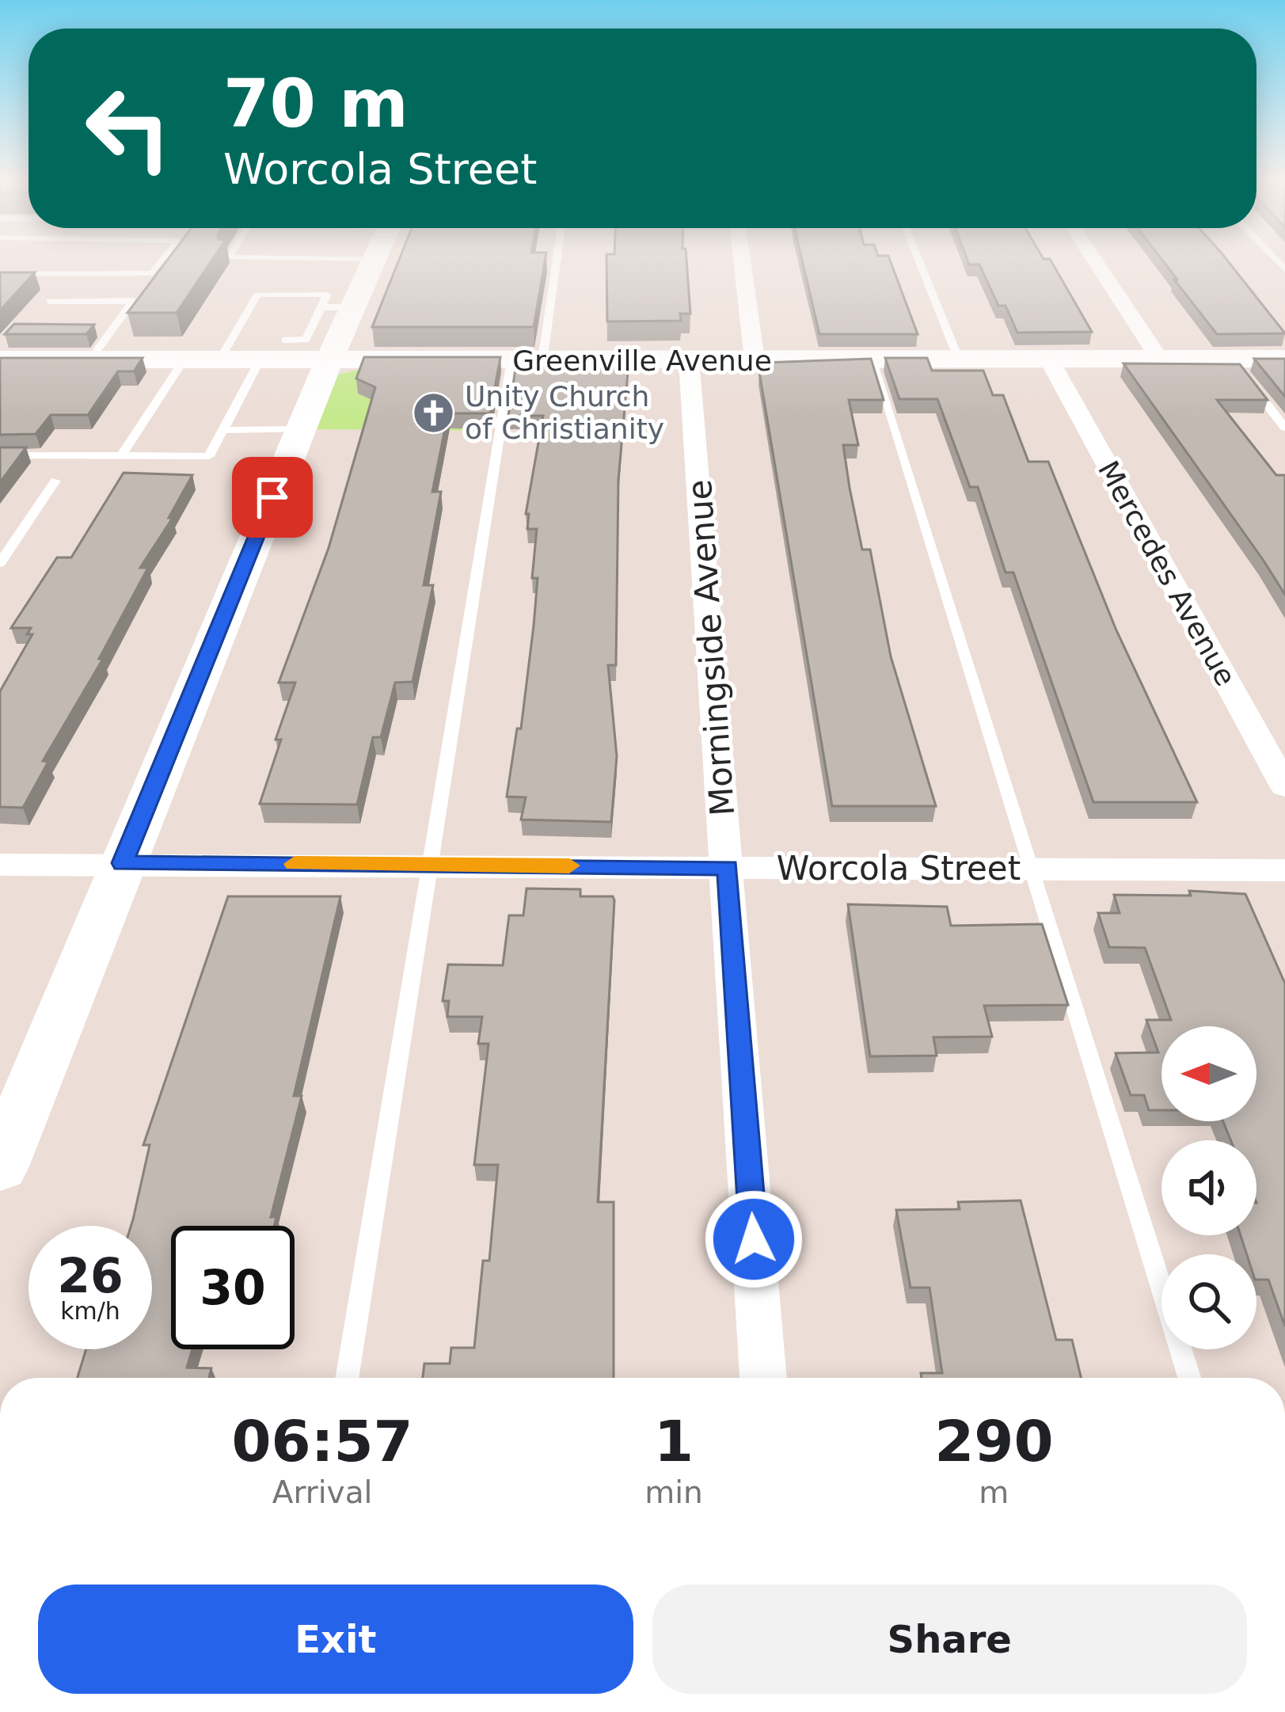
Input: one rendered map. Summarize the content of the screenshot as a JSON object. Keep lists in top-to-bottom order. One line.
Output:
{"streets":{"main road":["Greenville Avenue"],"street":["Mercedes Avenue","Morningside Avenue","Worcola Street"]},"crossings":[["Greenville Avenue","Mercedes Avenue"],["Greenville Avenue","Morningside Avenue"],["Morningside Avenue","Worcola Street"]],"places":{"church":["Unity Church of Christianity"]},"north":"left","page":{"turn":["70 m","Worcola Street"],"speed":"26 km/h","limit":"30","eta":["06:57","Arrival","1","min","290","m"],"buttons":["Exit","Share"]}}
